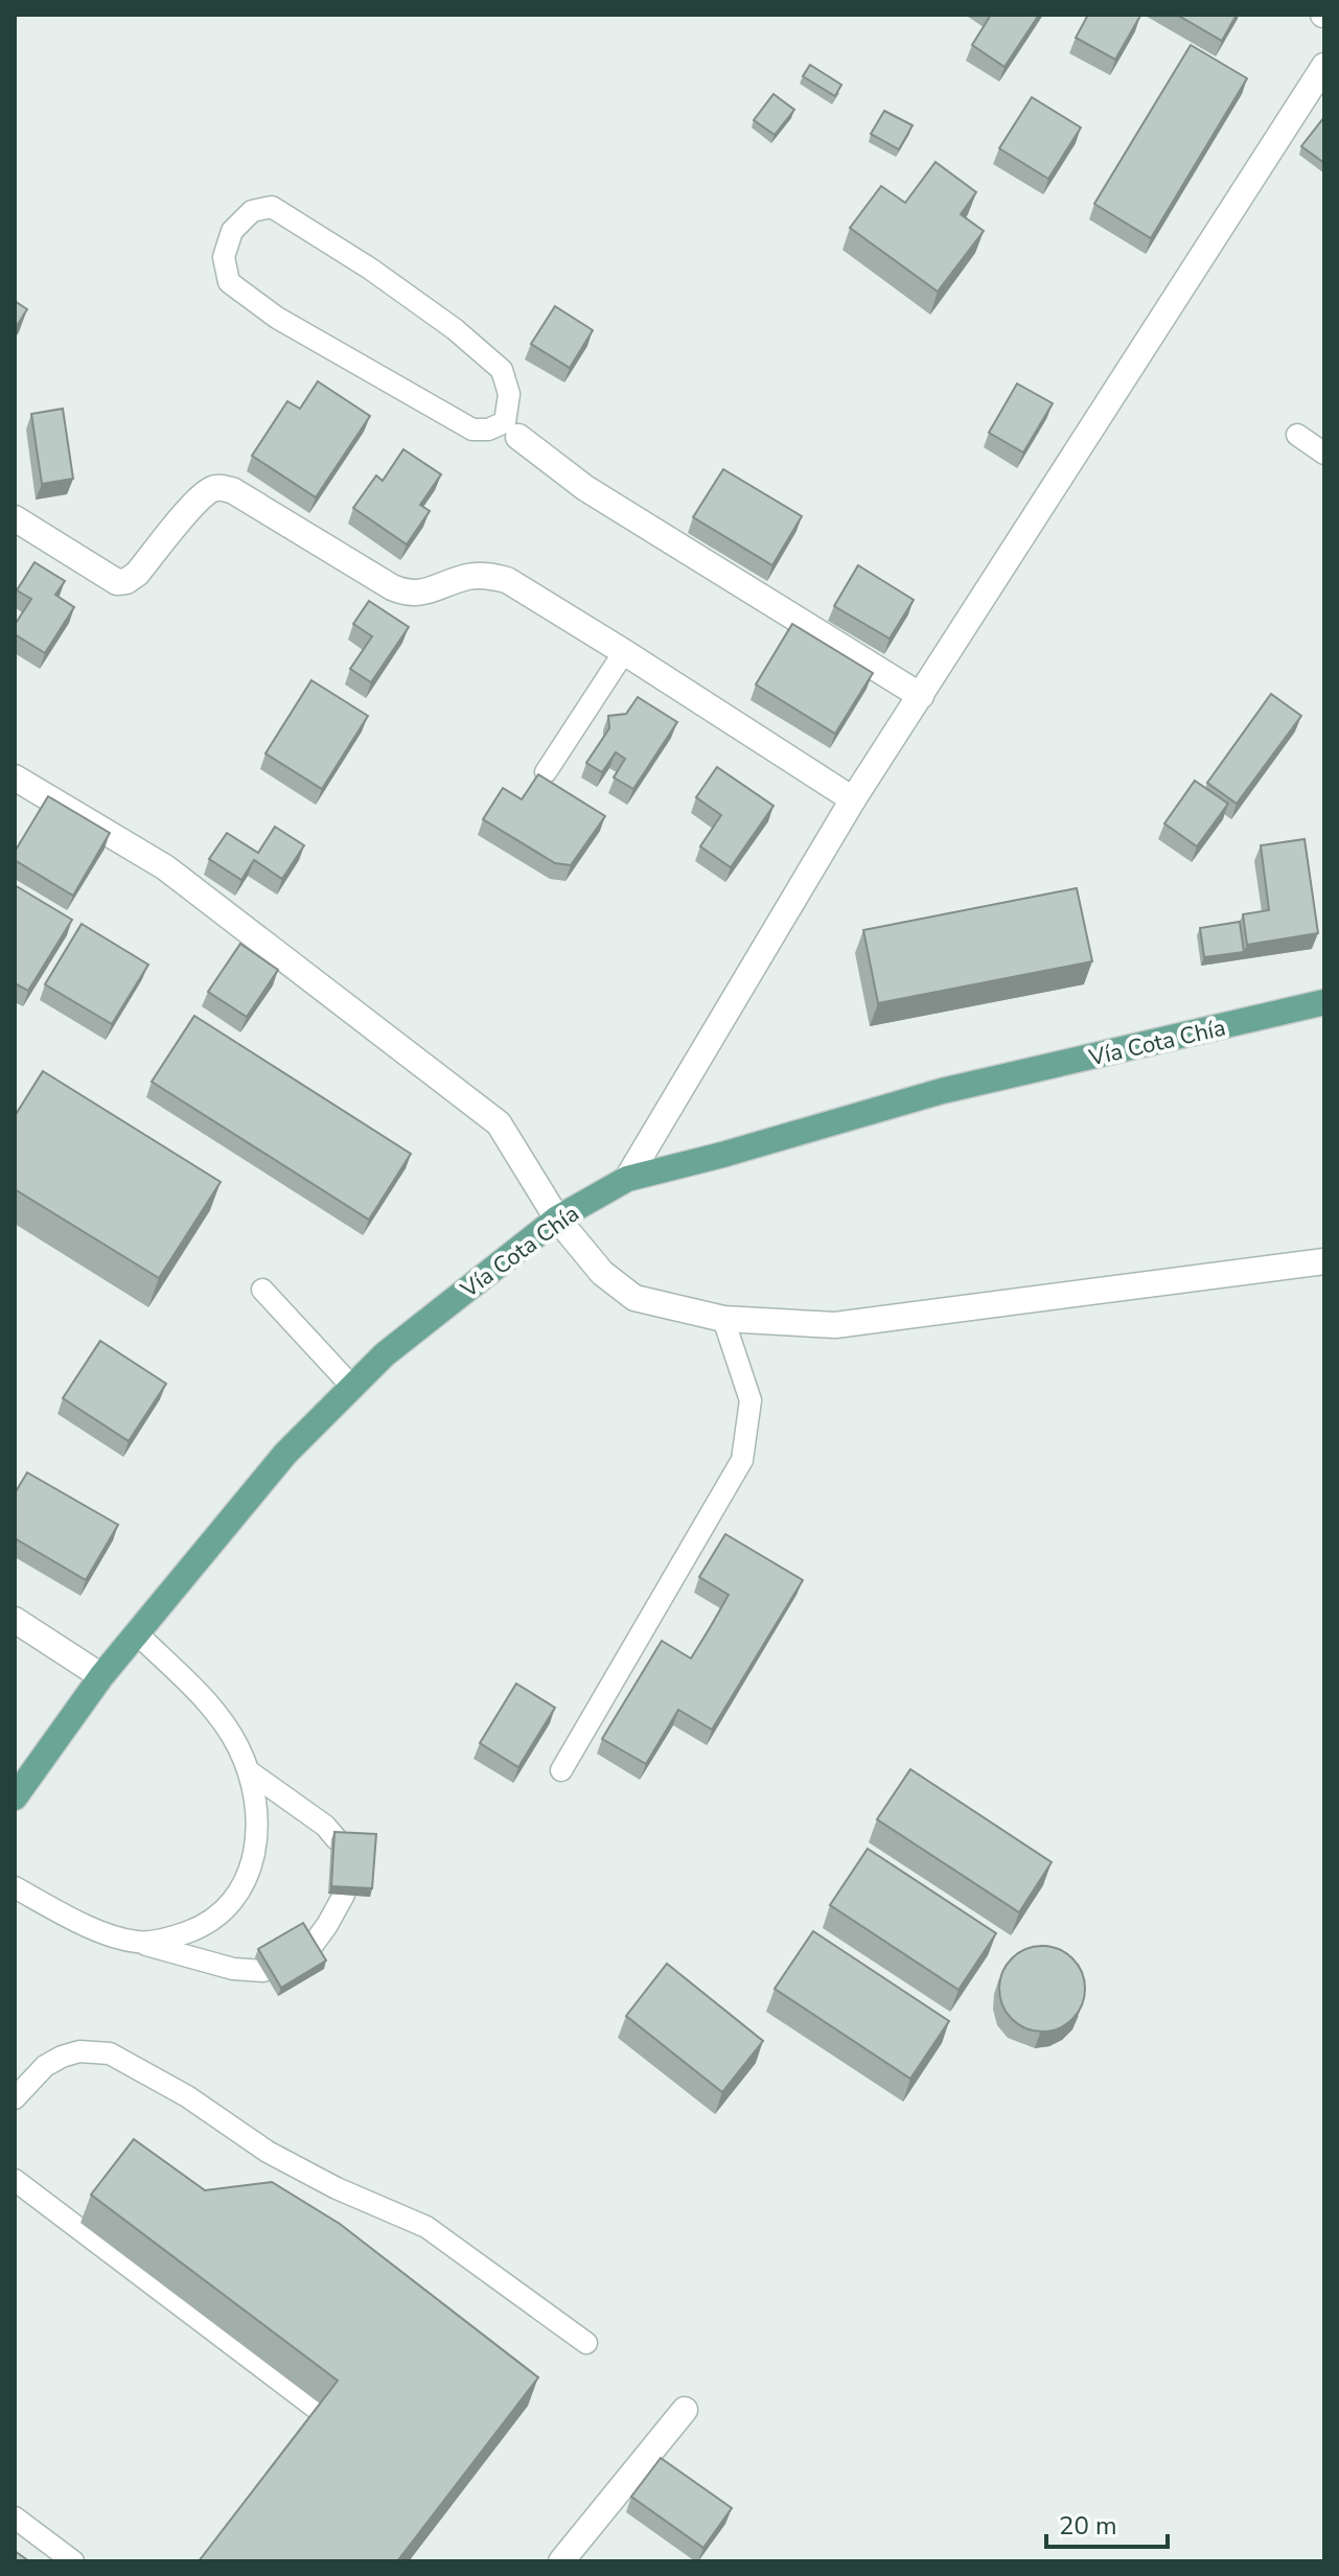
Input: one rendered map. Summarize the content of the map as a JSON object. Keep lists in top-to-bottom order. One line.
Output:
{"streets":{"main road":["Vía Cota Chía"]},"scale_bar":"20 m"}
